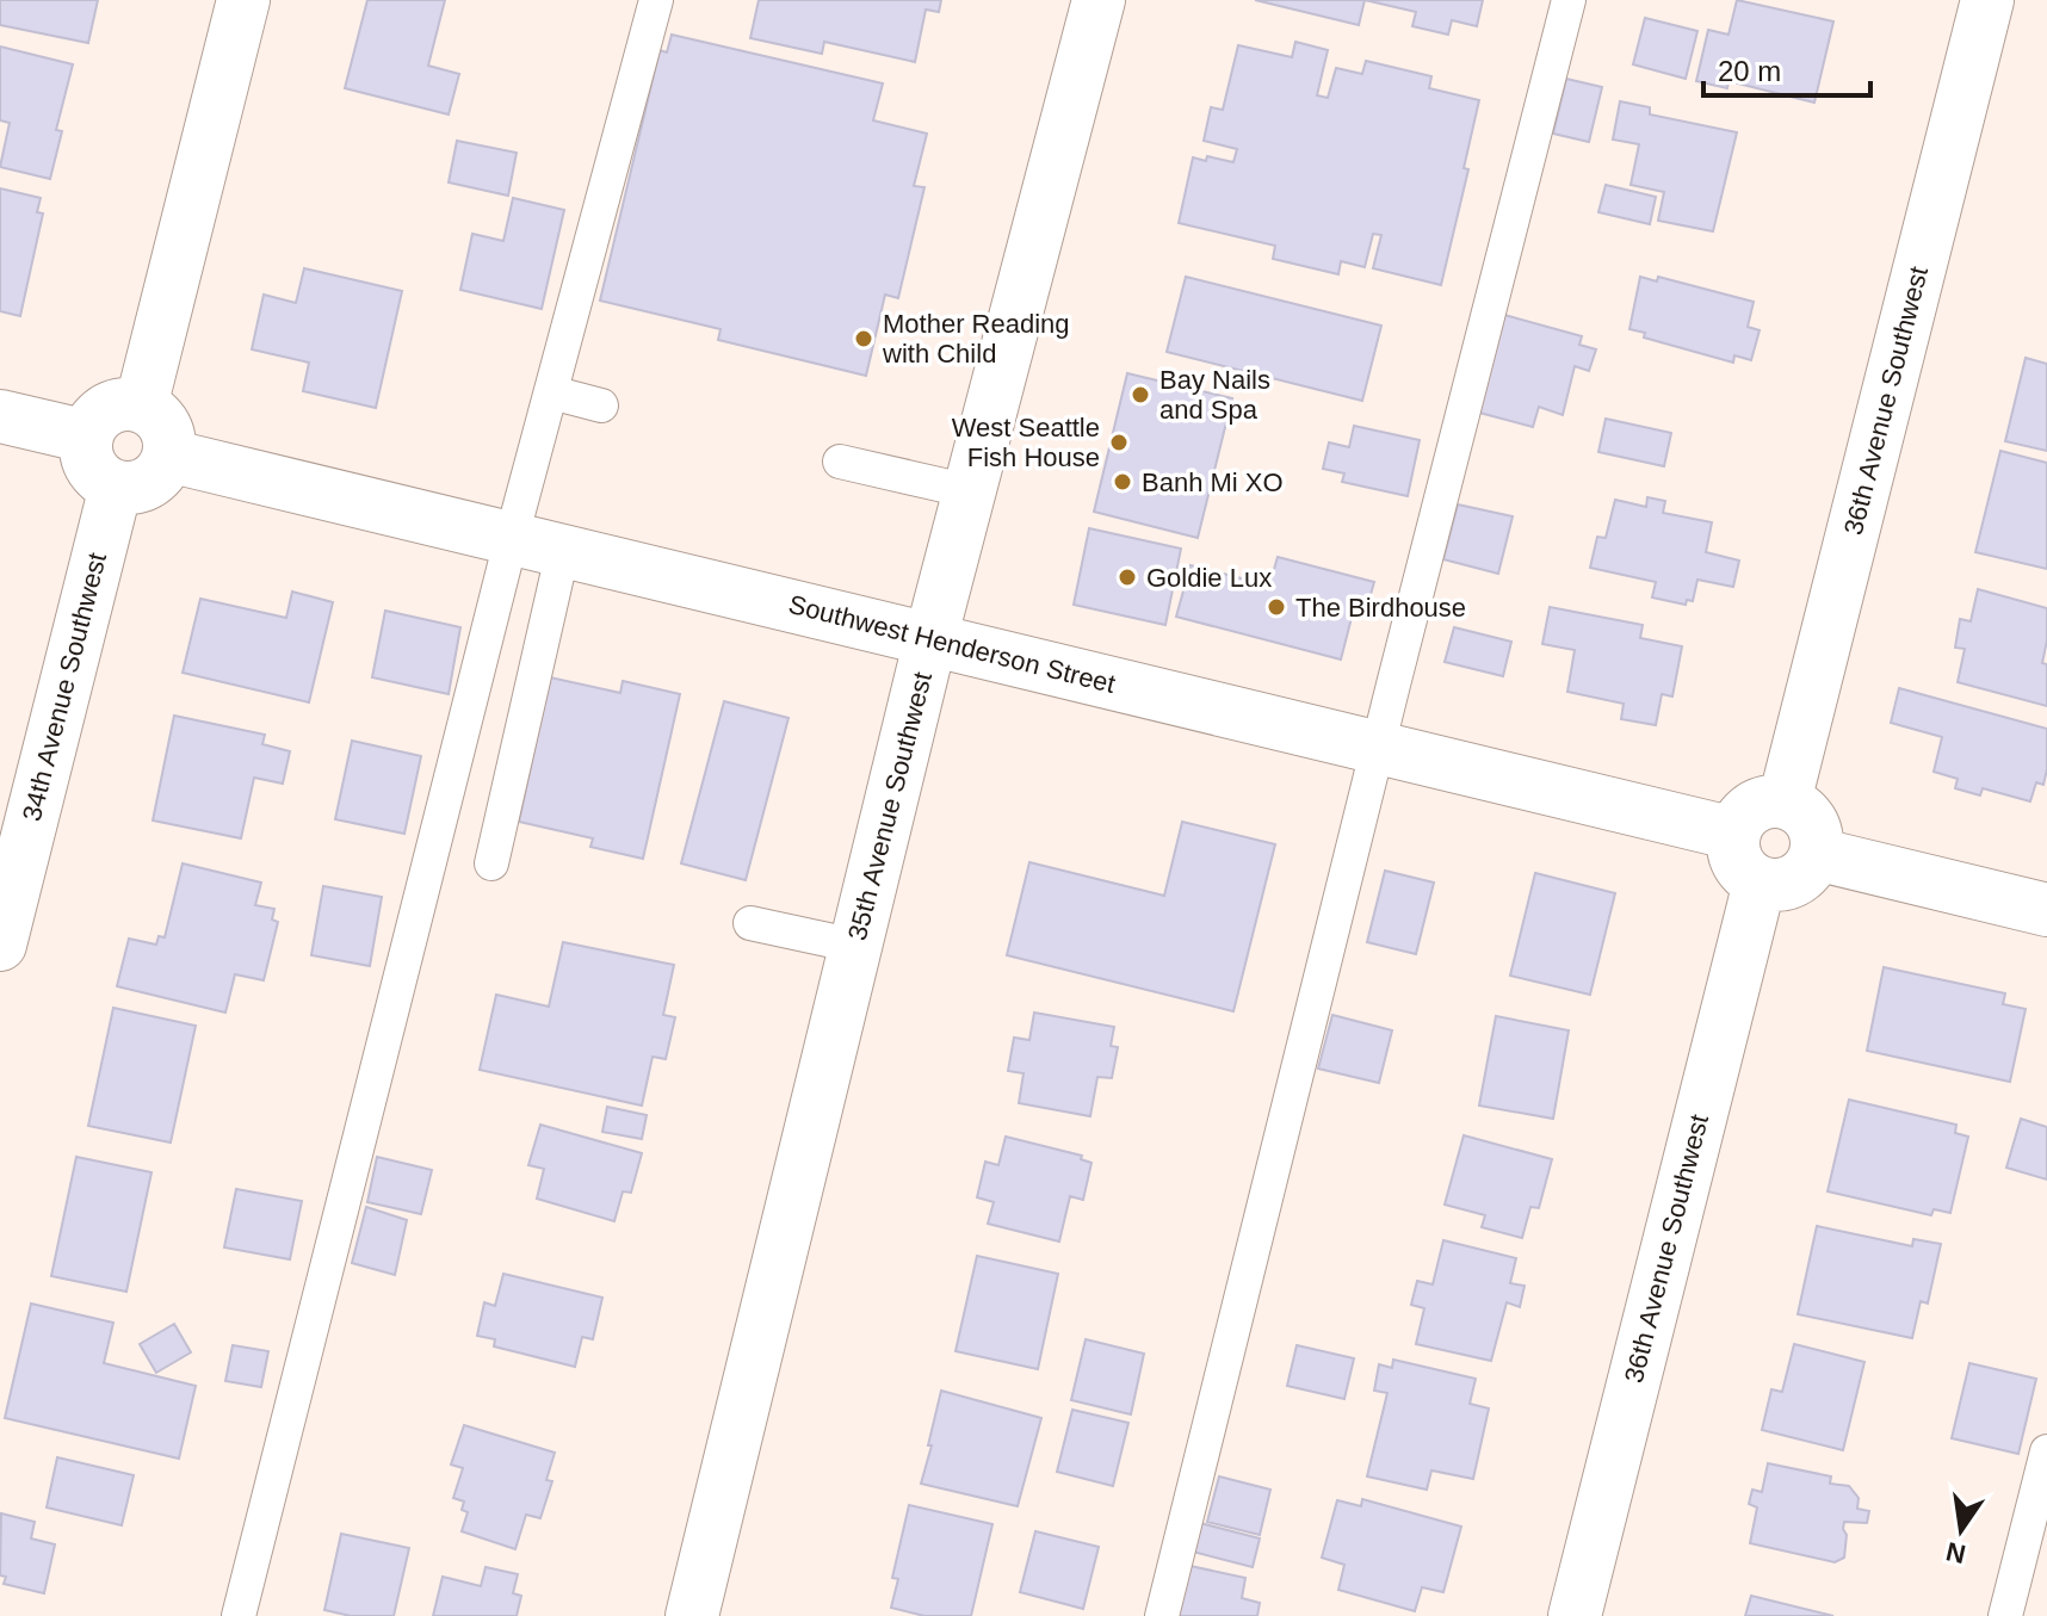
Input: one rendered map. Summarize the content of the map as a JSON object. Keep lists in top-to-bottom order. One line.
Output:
{"streets":{"street":["36th Avenue Southwest","Southwest Henderson Street","34th Avenue Southwest","35th Avenue Southwest"]},"crossings":[["36th Avenue Southwest","Southwest Henderson Street"],["Southwest Henderson Street","34th Avenue Southwest"],["Southwest Henderson Street","35th Avenue Southwest"]],"places":["Mother Reading with Child","Bay Nails and Spa","West Seattle Fish House","Banh Mi XO","Goldie Lux","The Birdhouse"],"scale_bar":"20 m","north":"bottom"}
